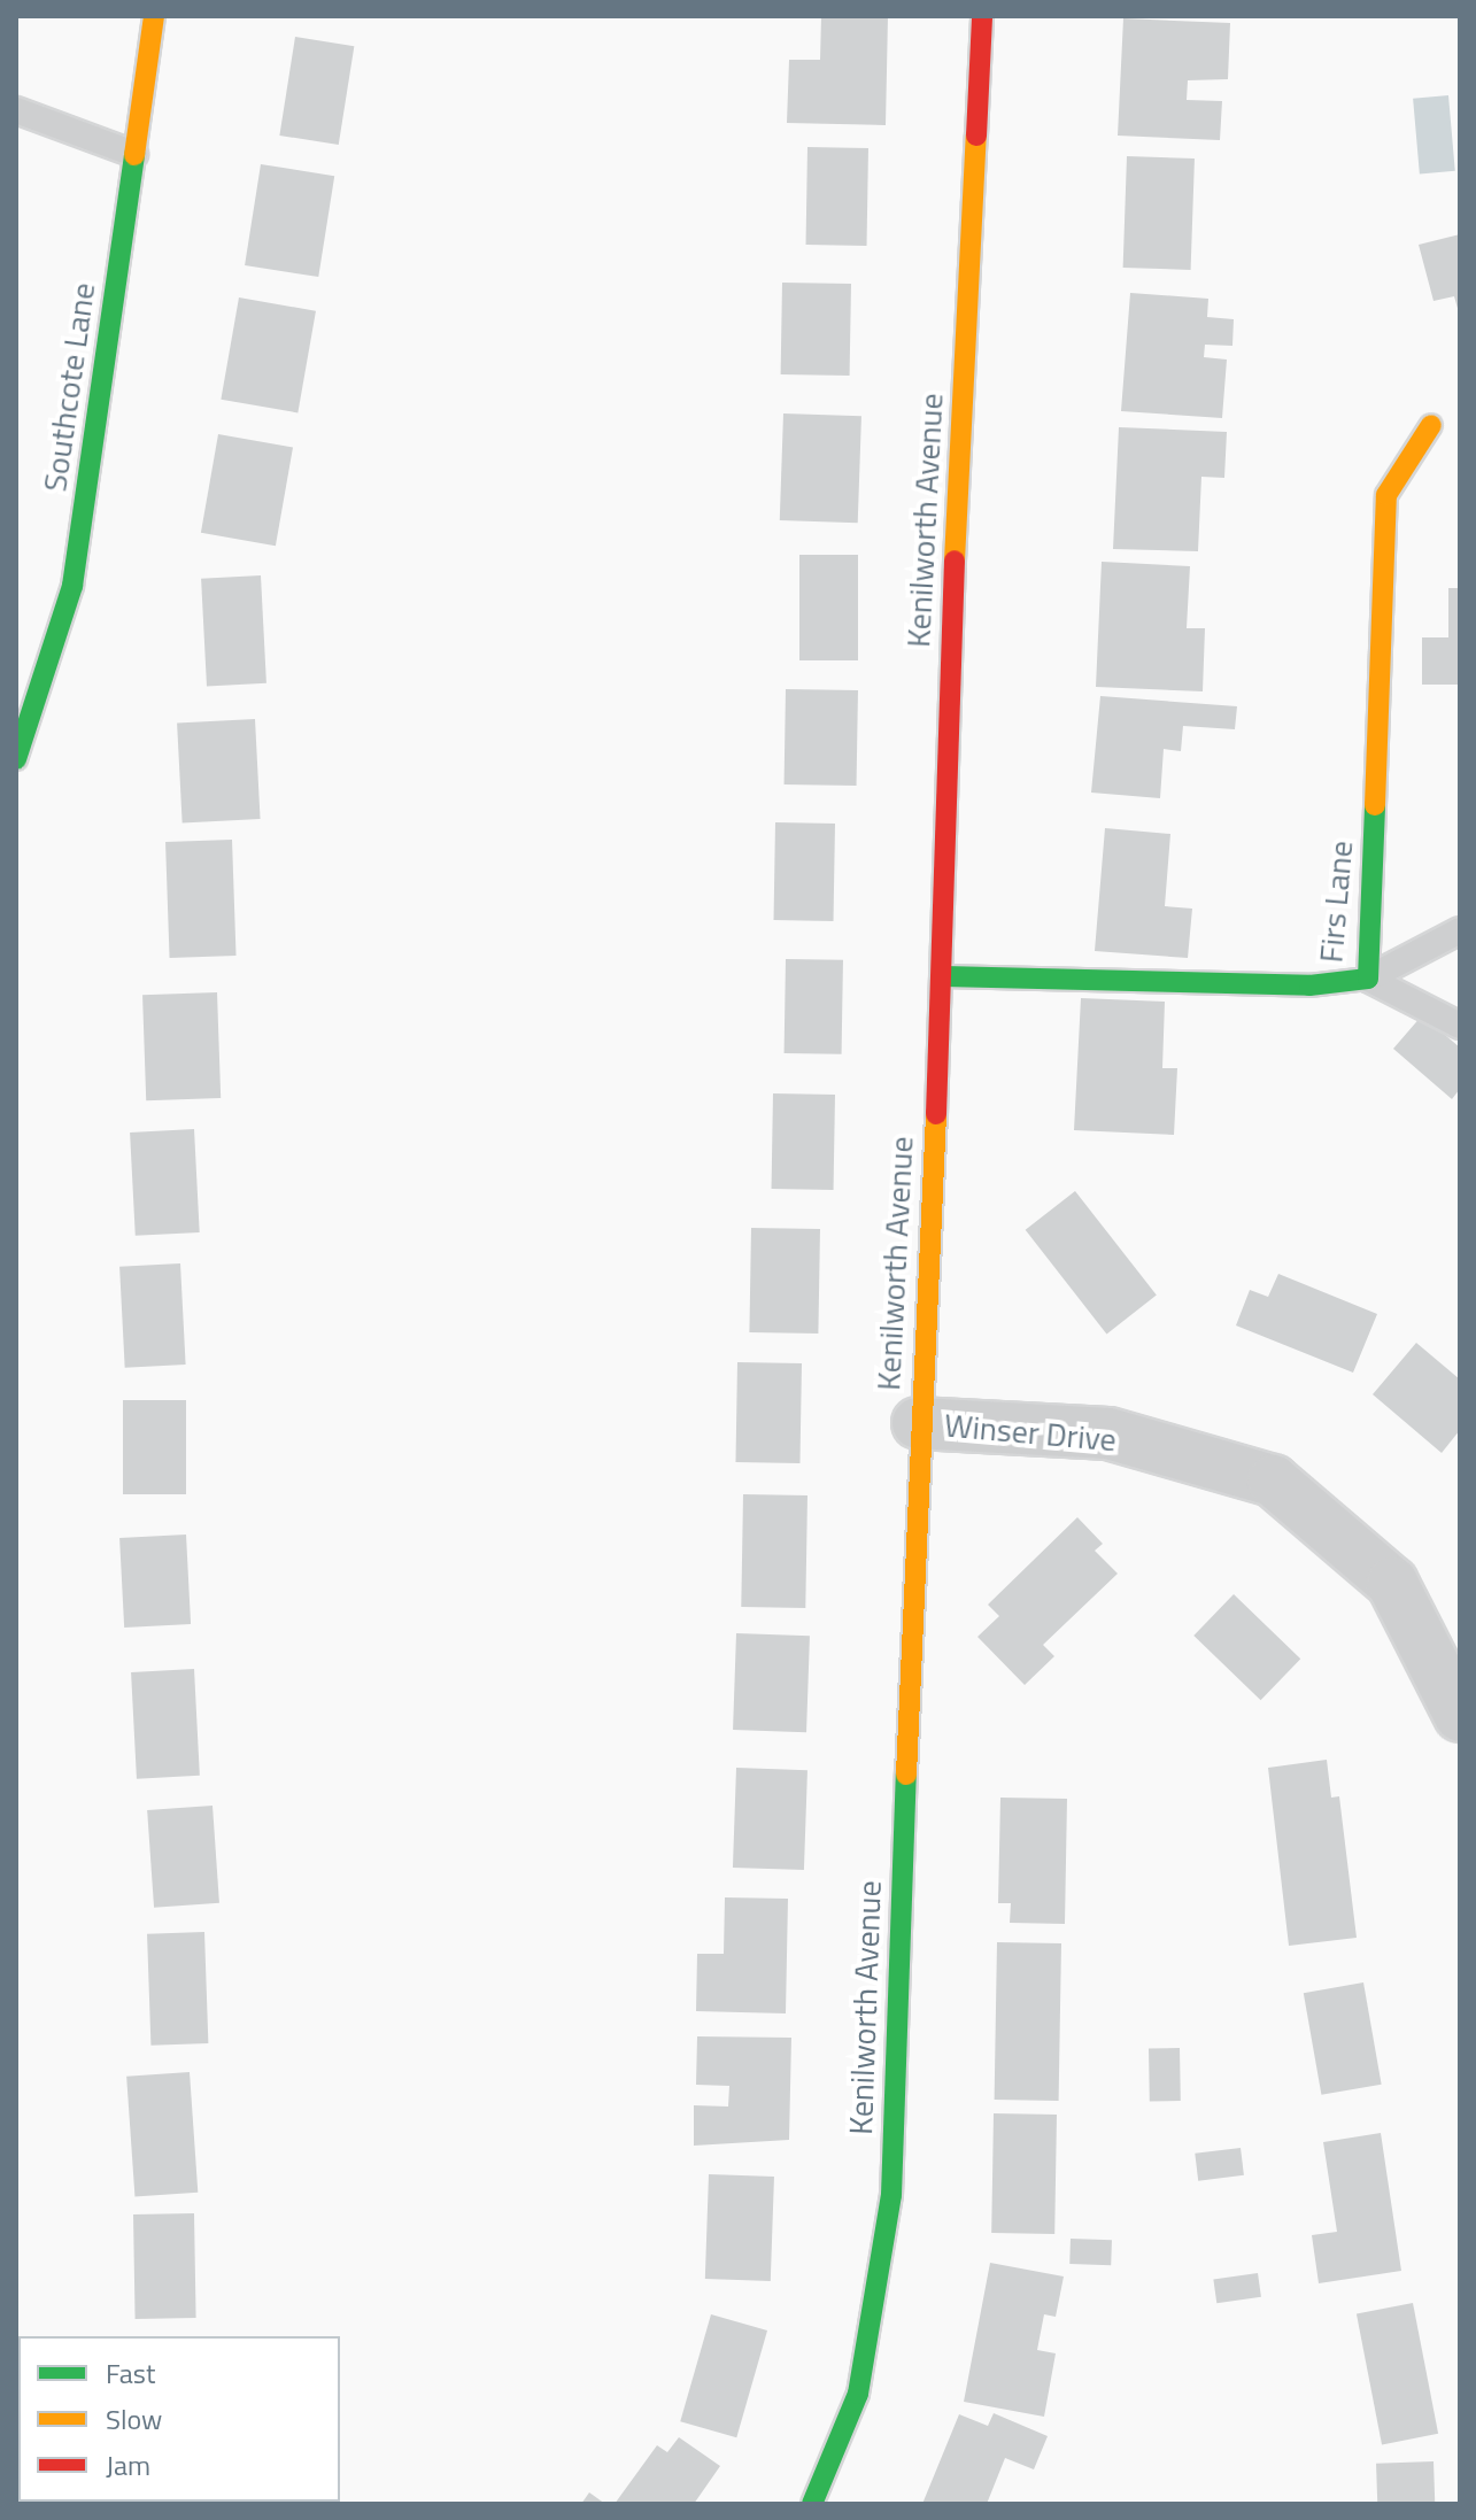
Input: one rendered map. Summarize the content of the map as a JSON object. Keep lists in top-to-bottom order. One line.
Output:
{"streets":{"street":["Southcote Lane","Kenilworth Avenue","Firs Lane","Winser Drive"]},"crossings":[["Kenilworth Avenue","Firs Lane"],["Kenilworth Avenue","Winser Drive"]],"legend":["Fast","Slow","Jam"]}
